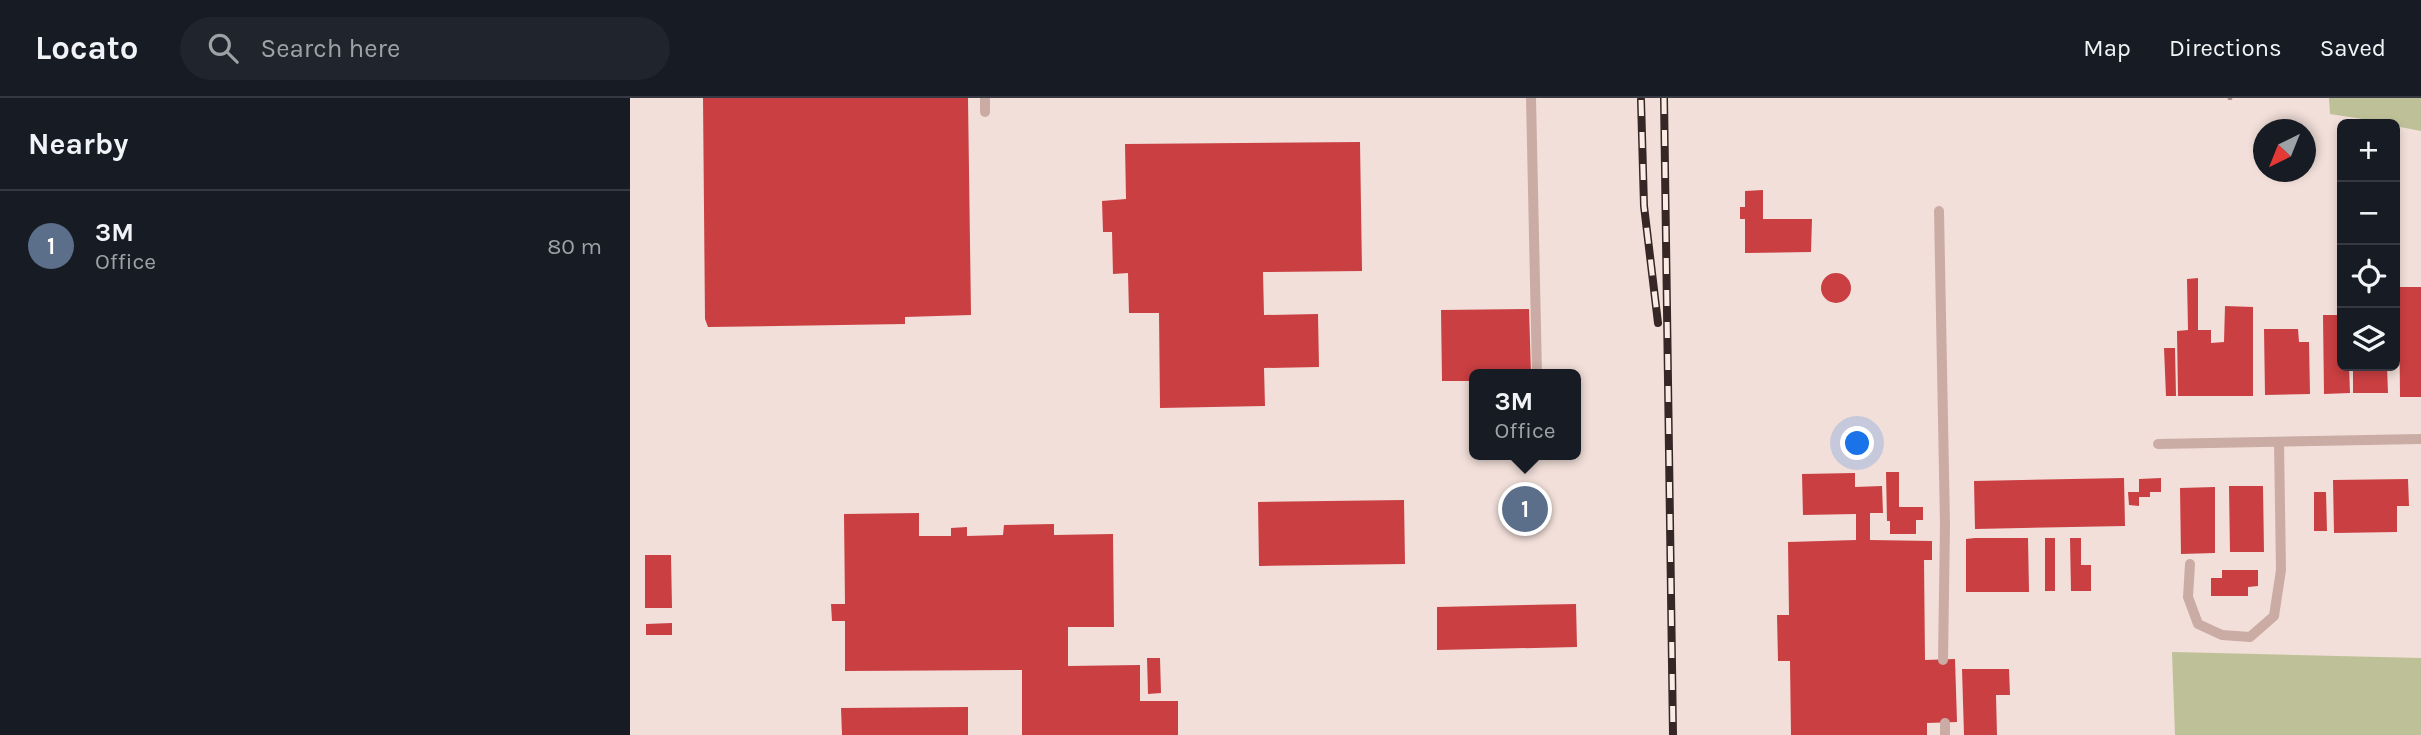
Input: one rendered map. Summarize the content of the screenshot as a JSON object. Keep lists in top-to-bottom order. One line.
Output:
{"north":"bottom left","page":{"header":"Locato","search":"Search here","nav":["Map","Directions","Saved"],"heading":"Nearby","map_buttons":["+","−"],"list":[{"mark":"1","name":"3M","note":"Office","value":"80 m"}],"popup":["3M","Office"],"pins":"1"}}
